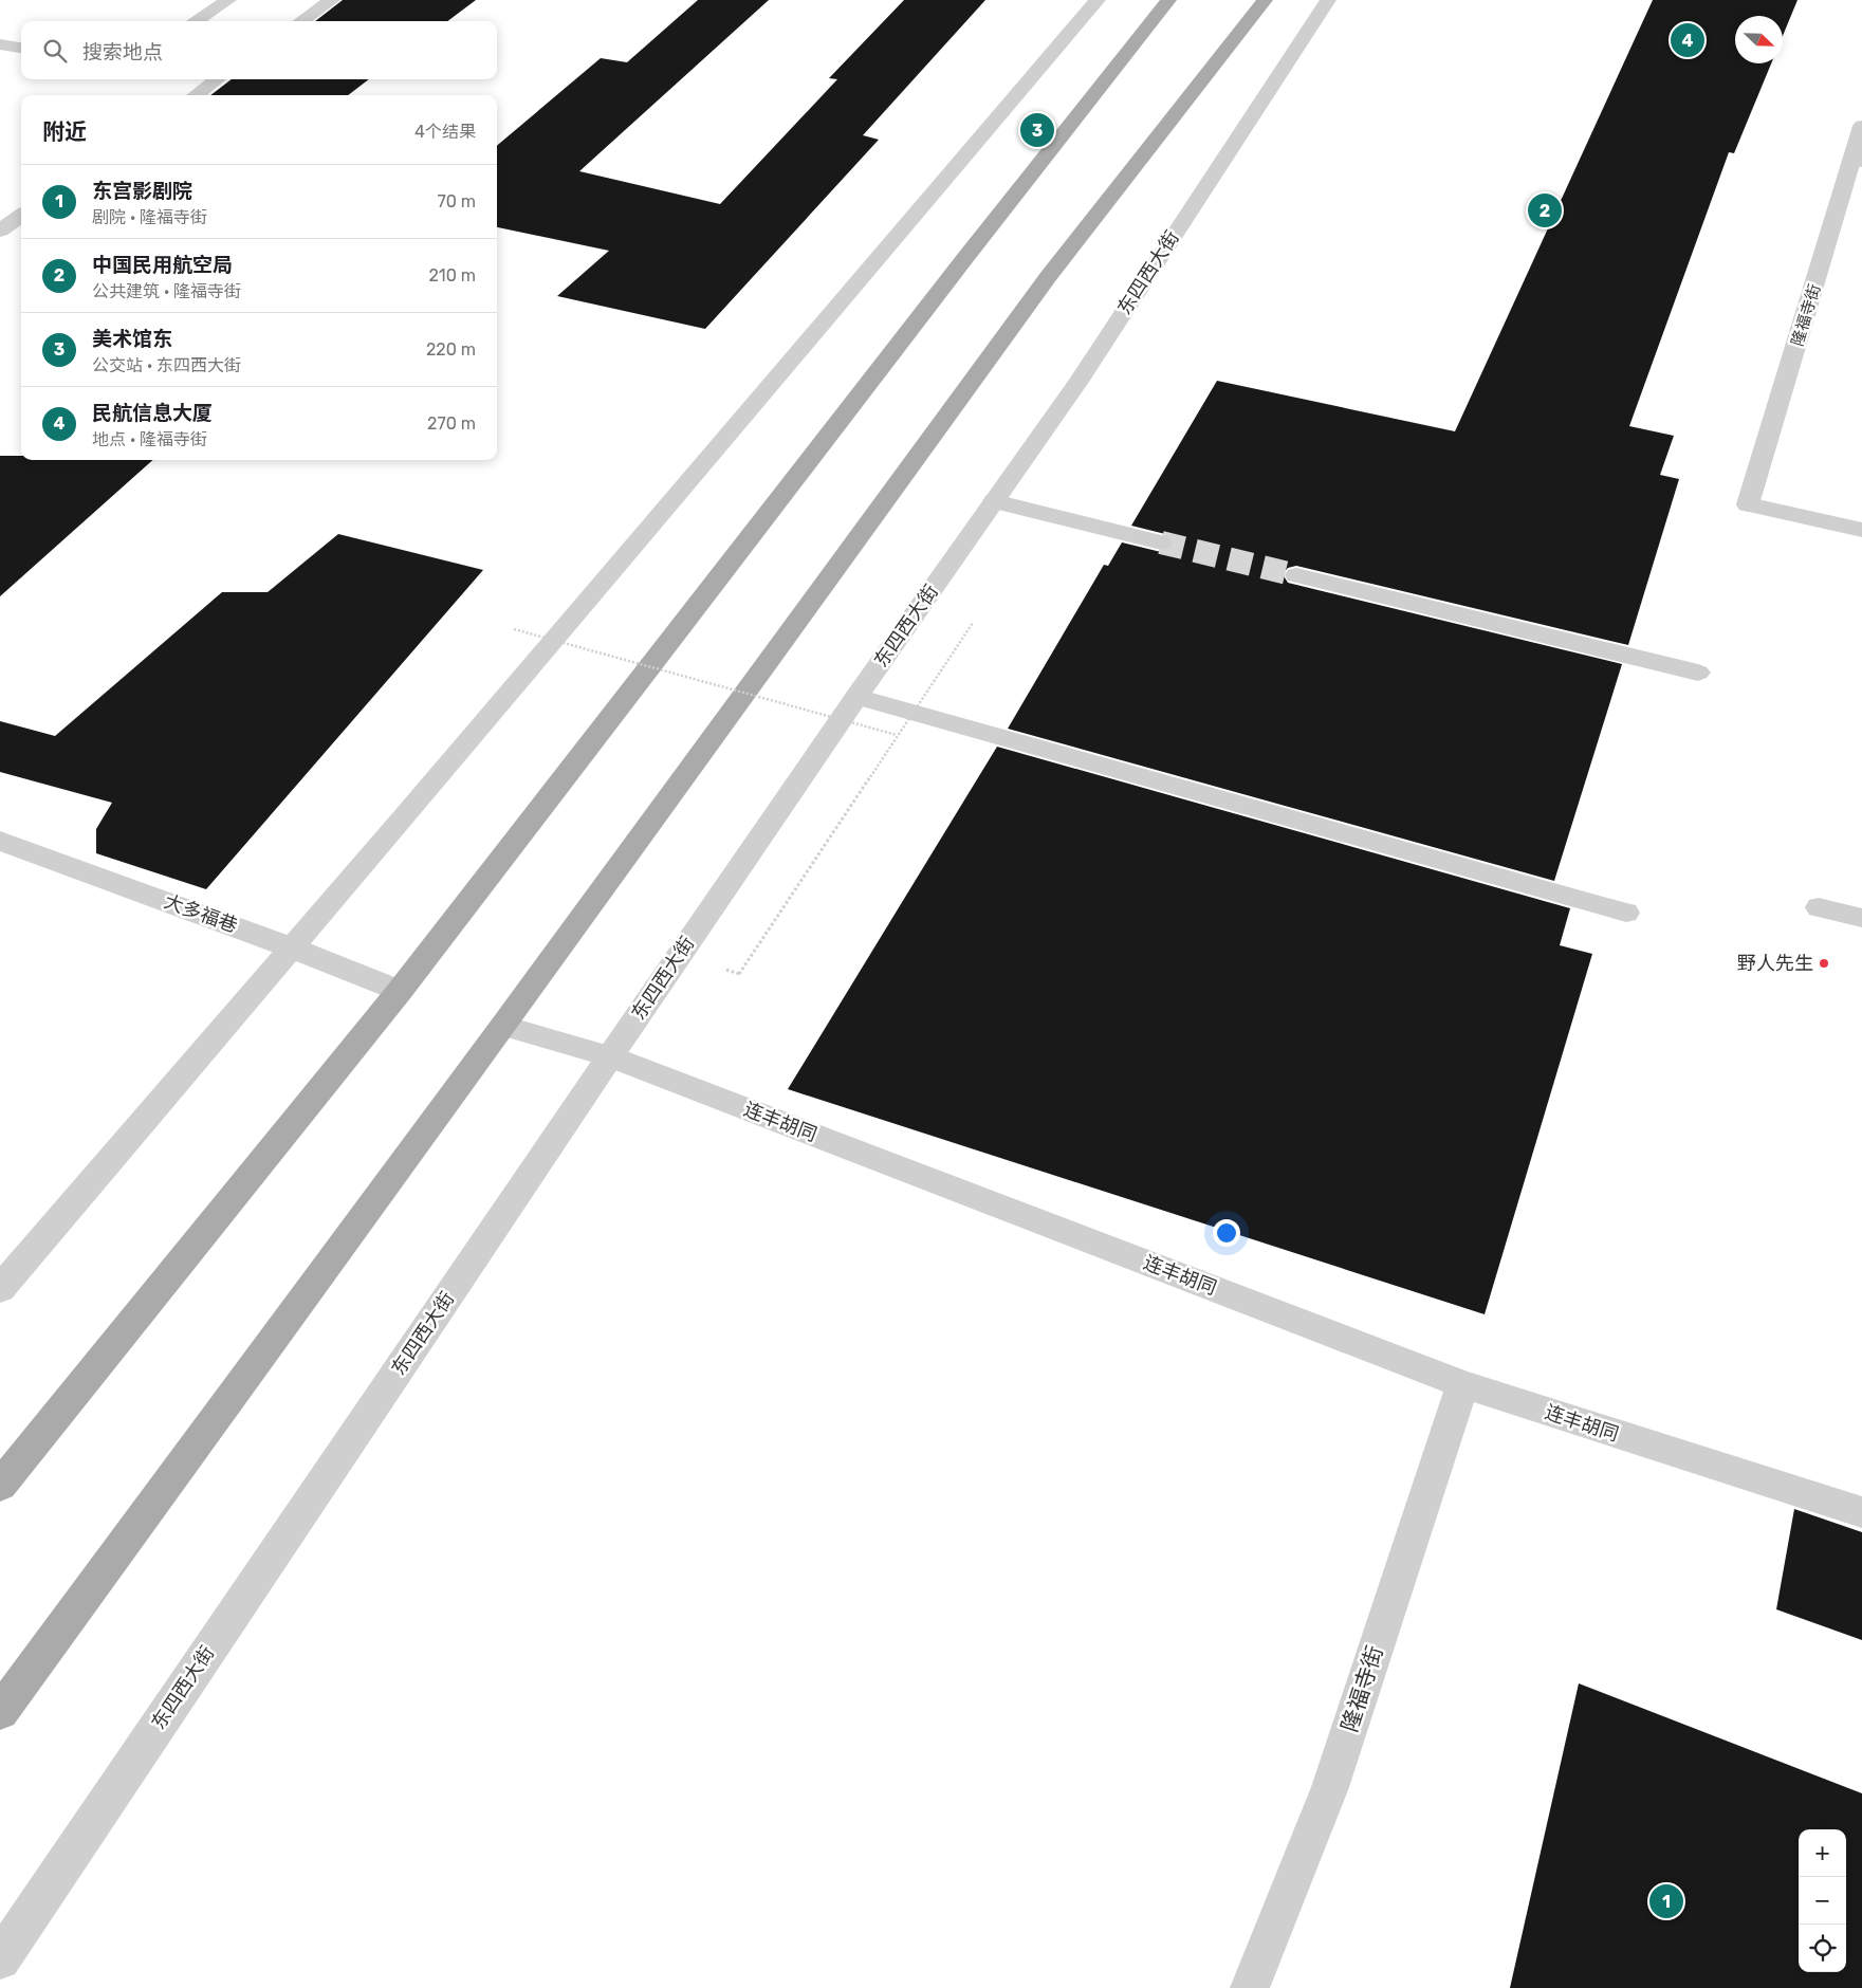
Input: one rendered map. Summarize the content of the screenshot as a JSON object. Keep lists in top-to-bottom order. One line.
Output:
{"streets":{"street":["东四西大街","隆福寺街","大多福巷","连丰胡同"]},"crossings":[["东四西大街","连丰胡同"],["隆福寺街","连丰胡同"]],"places":["野人先生"],"north":"bottom right","page":{"pins":["4","3","2","1"],"search":"搜索地点","heading":["附近","4个结果"],"list":[{"mark":"1","name":"东宫影剧院","note":"剧院 · 隆福寺街","value":"70 m"},{"mark":"2","name":"中国民用航空局","note":"公共建筑 · 隆福寺街","value":"210 m"},{"mark":"3","name":"美术馆东","note":"公交站 · 东四西大街","value":"220 m"},{"mark":"4","name":"民航信息大厦","note":"地点 · 隆福寺街","value":"270 m"}],"map_buttons":["+","−"]}}
